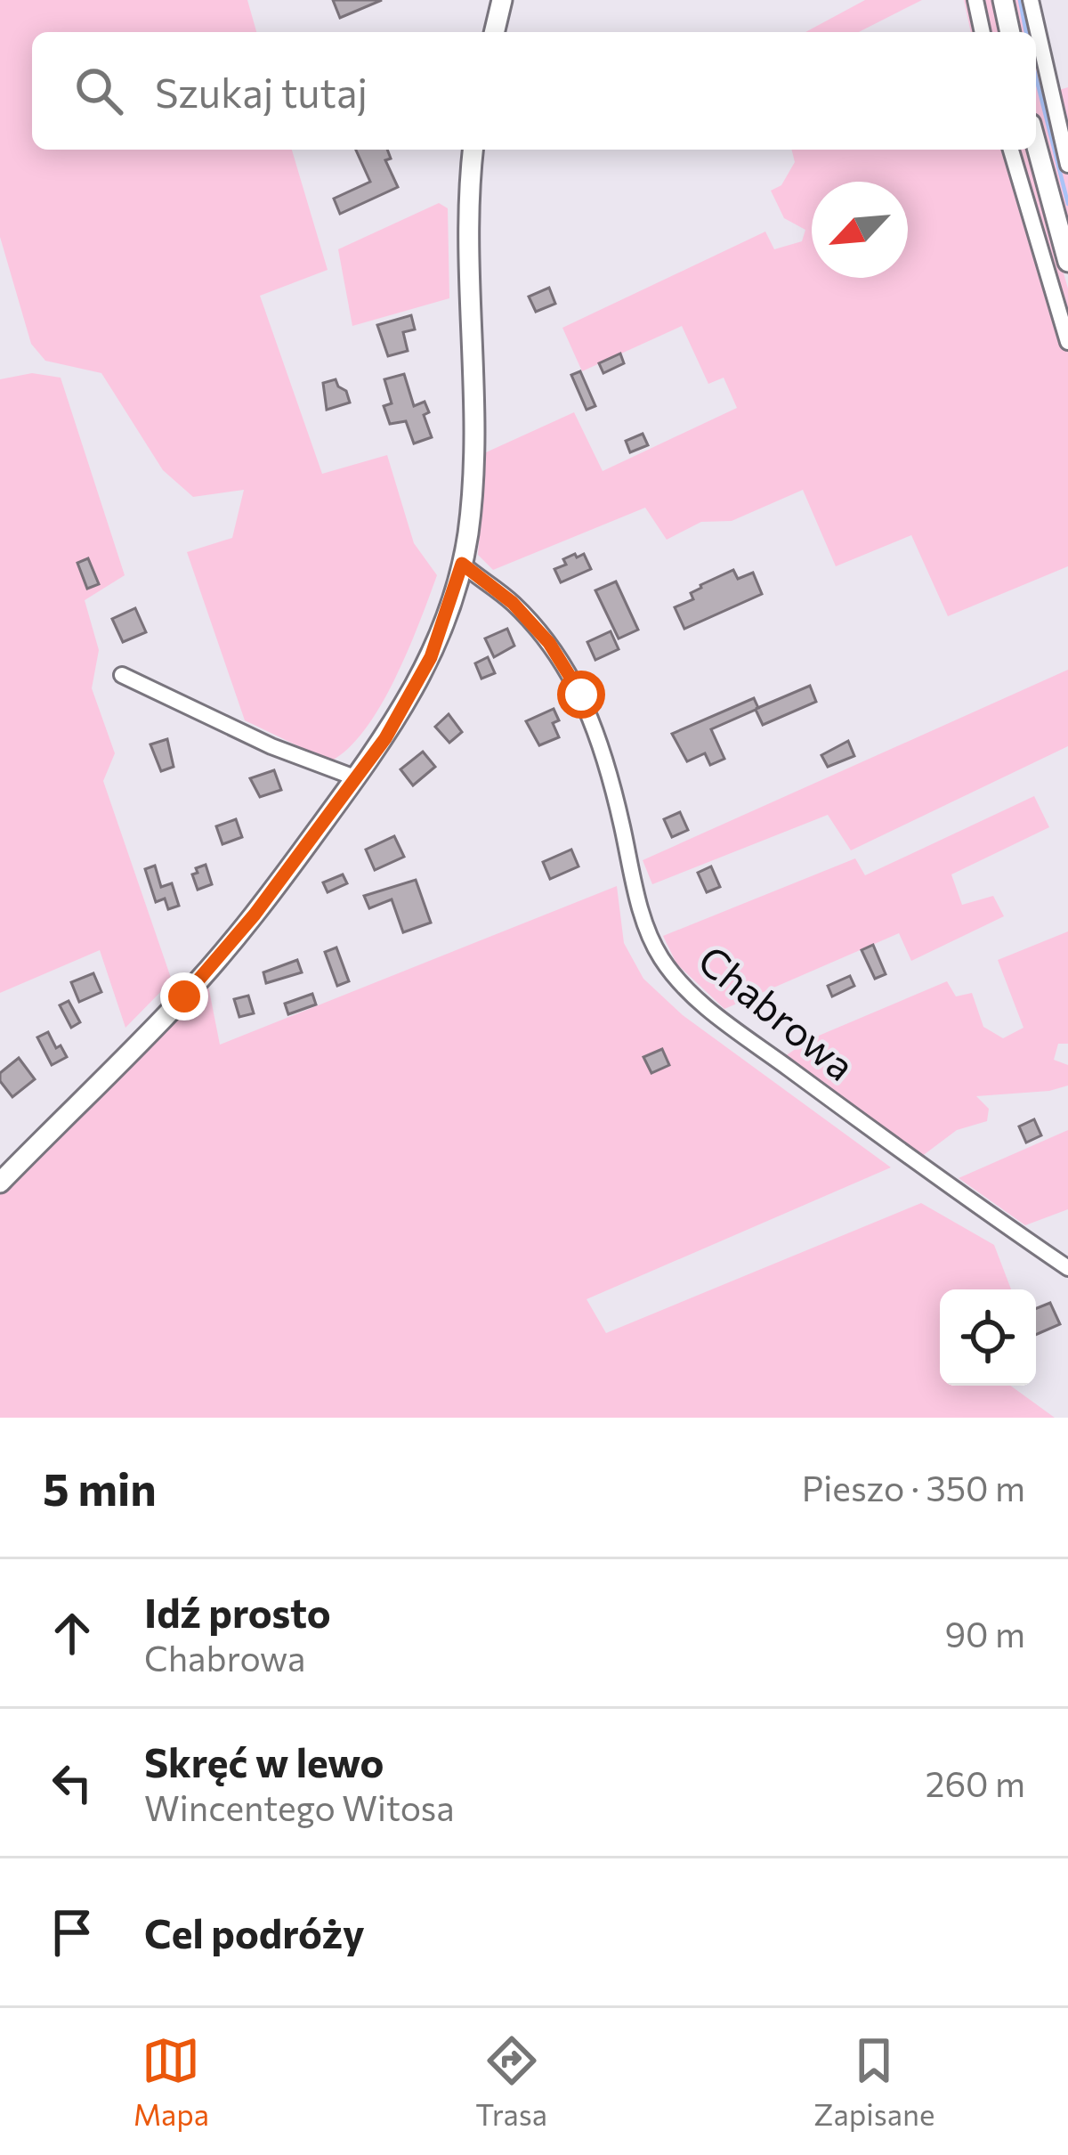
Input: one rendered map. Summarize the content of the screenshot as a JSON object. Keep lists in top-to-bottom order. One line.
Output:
{"streets":{"street":["Chabrowa"]},"north":"bottom left","page":{"search":"Szukaj tutaj","heading":["5 min","Pieszo · 350 m"],"list":[["Idź prosto","Chabrowa","90 m"],["Skręć w lewo","Wincentego Witosa","260 m"],"Cel podróży"],"nav":["Mapa","Trasa","Zapisane"]}}
